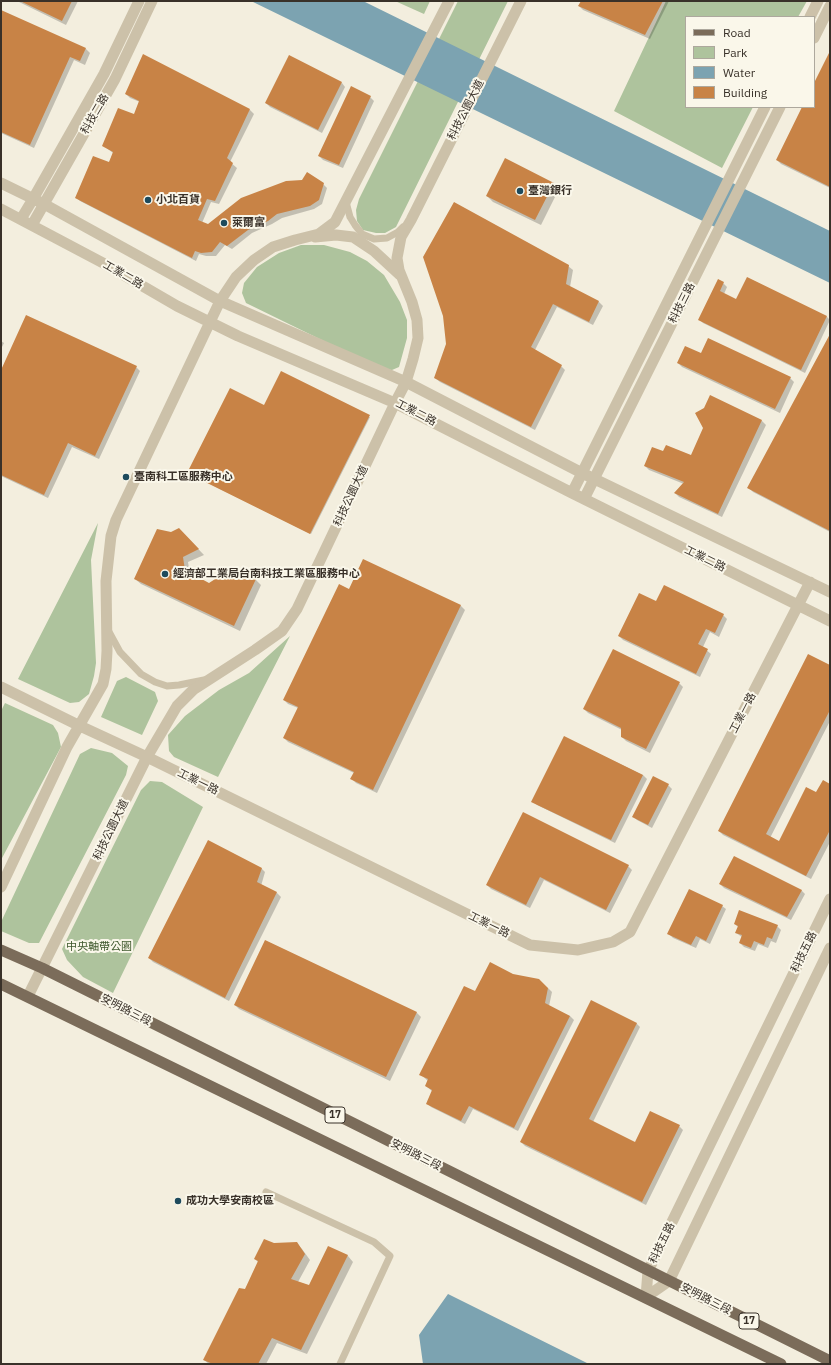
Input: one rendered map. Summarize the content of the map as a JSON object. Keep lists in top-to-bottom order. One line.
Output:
{"streets":{"main road":["安明路三段","17"],"street":["科技公園大道","科技二路","工業二路","科技三路","工業一路","科技五路"]},"crossings":[["科技公園大道","工業二路"],["科技公園大道","工業一路"],["科技公園大道","安明路三段"],["科技公園大道","17"],["科技二路","工業二路"],["工業二路","科技三路"],["工業二路","工業一路"],["科技五路","安明路三段"],["科技五路","17"]],"parks":["中央軸帶公園"],"places":["臺灣銀行","小北百貨","萊爾富","臺南科工區服務中心","經濟部工業局台南科技工業區服務中心","成功大學安南校區"],"legend":["Road","Park","Water","Building"]}
